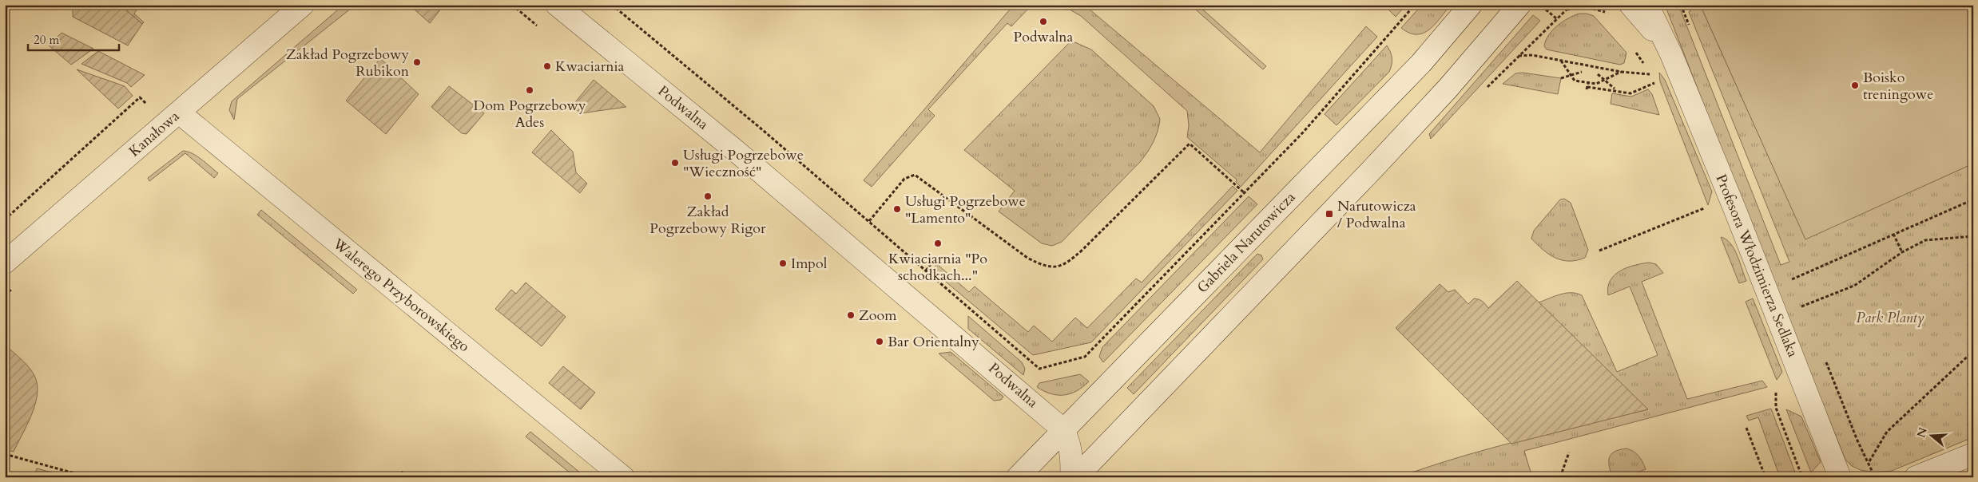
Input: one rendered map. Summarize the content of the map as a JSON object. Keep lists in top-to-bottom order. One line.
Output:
{"streets":{"street":["Podwalna","Kanałowa","Gabriela Narutowicza","Profesora Włodzimierza Sedlaka","Walerego Przyborowskiego"]},"crossings":[["Podwalna","Gabriela Narutowicza"],["Kanałowa","Walerego Przyborowskiego"]],"parks":["Park Planty"],"places":{"other":["Podwalna","Zakład Pogrzebowy Rubikon","Kwaciarnia","Boisko treningowe","Dom Pogrzebowy Ades","Usługi Pogrzebowe \"Wieczność\"","Zakład Pogrzebowy Rigor","Usługi Pogrzebowe \"Lamento\"","Kwiaciarnia \"Po schodkach...\"","Impol","Zoom","Bar Orientalny"],"transit":["Narutowicza / Podwalna"]},"scale_bar":"20 m","north":"left"}
